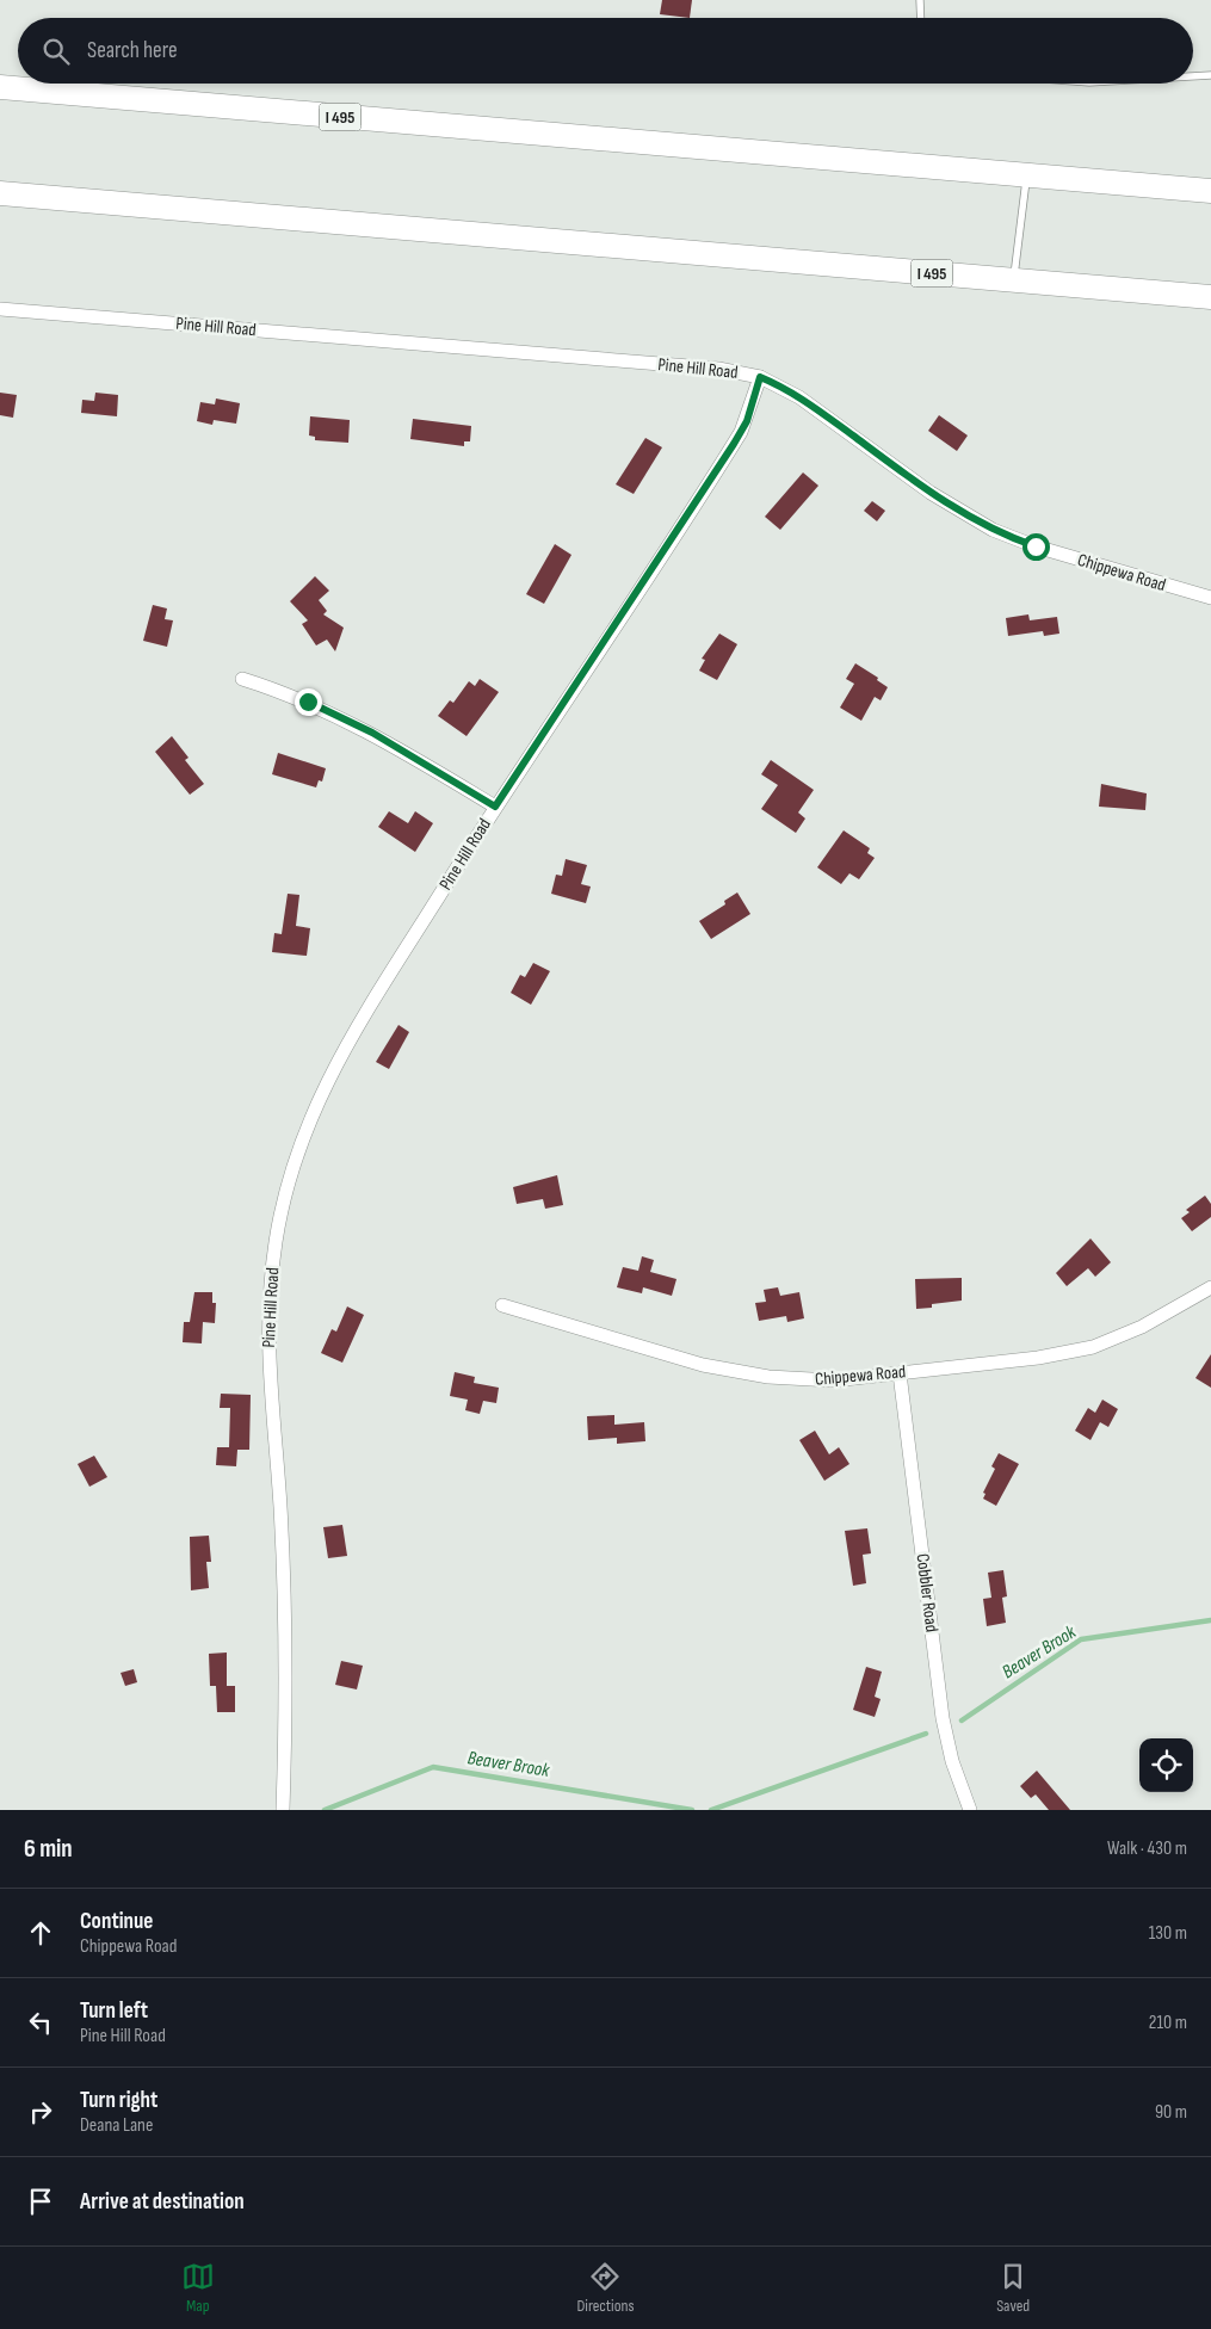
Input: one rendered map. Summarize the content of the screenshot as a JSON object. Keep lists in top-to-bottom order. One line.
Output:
{"streets":{"highway":["I 495"],"street":["Pine Hill Road","Chippewa Road","Cobbler Road"]},"crossings":[["Pine Hill Road","Chippewa Road"],["Chippewa Road","Cobbler Road"]],"water":["Beaver Brook"],"page":{"search":"Search here","heading":["6 min","Walk · 430 m"],"list":[["Continue","Chippewa Road","130 m"],["Turn left","Pine Hill Road","210 m"],["Turn right","Deana Lane","90 m"],"Arrive at destination"],"nav":["Map","Directions","Saved"]}}
